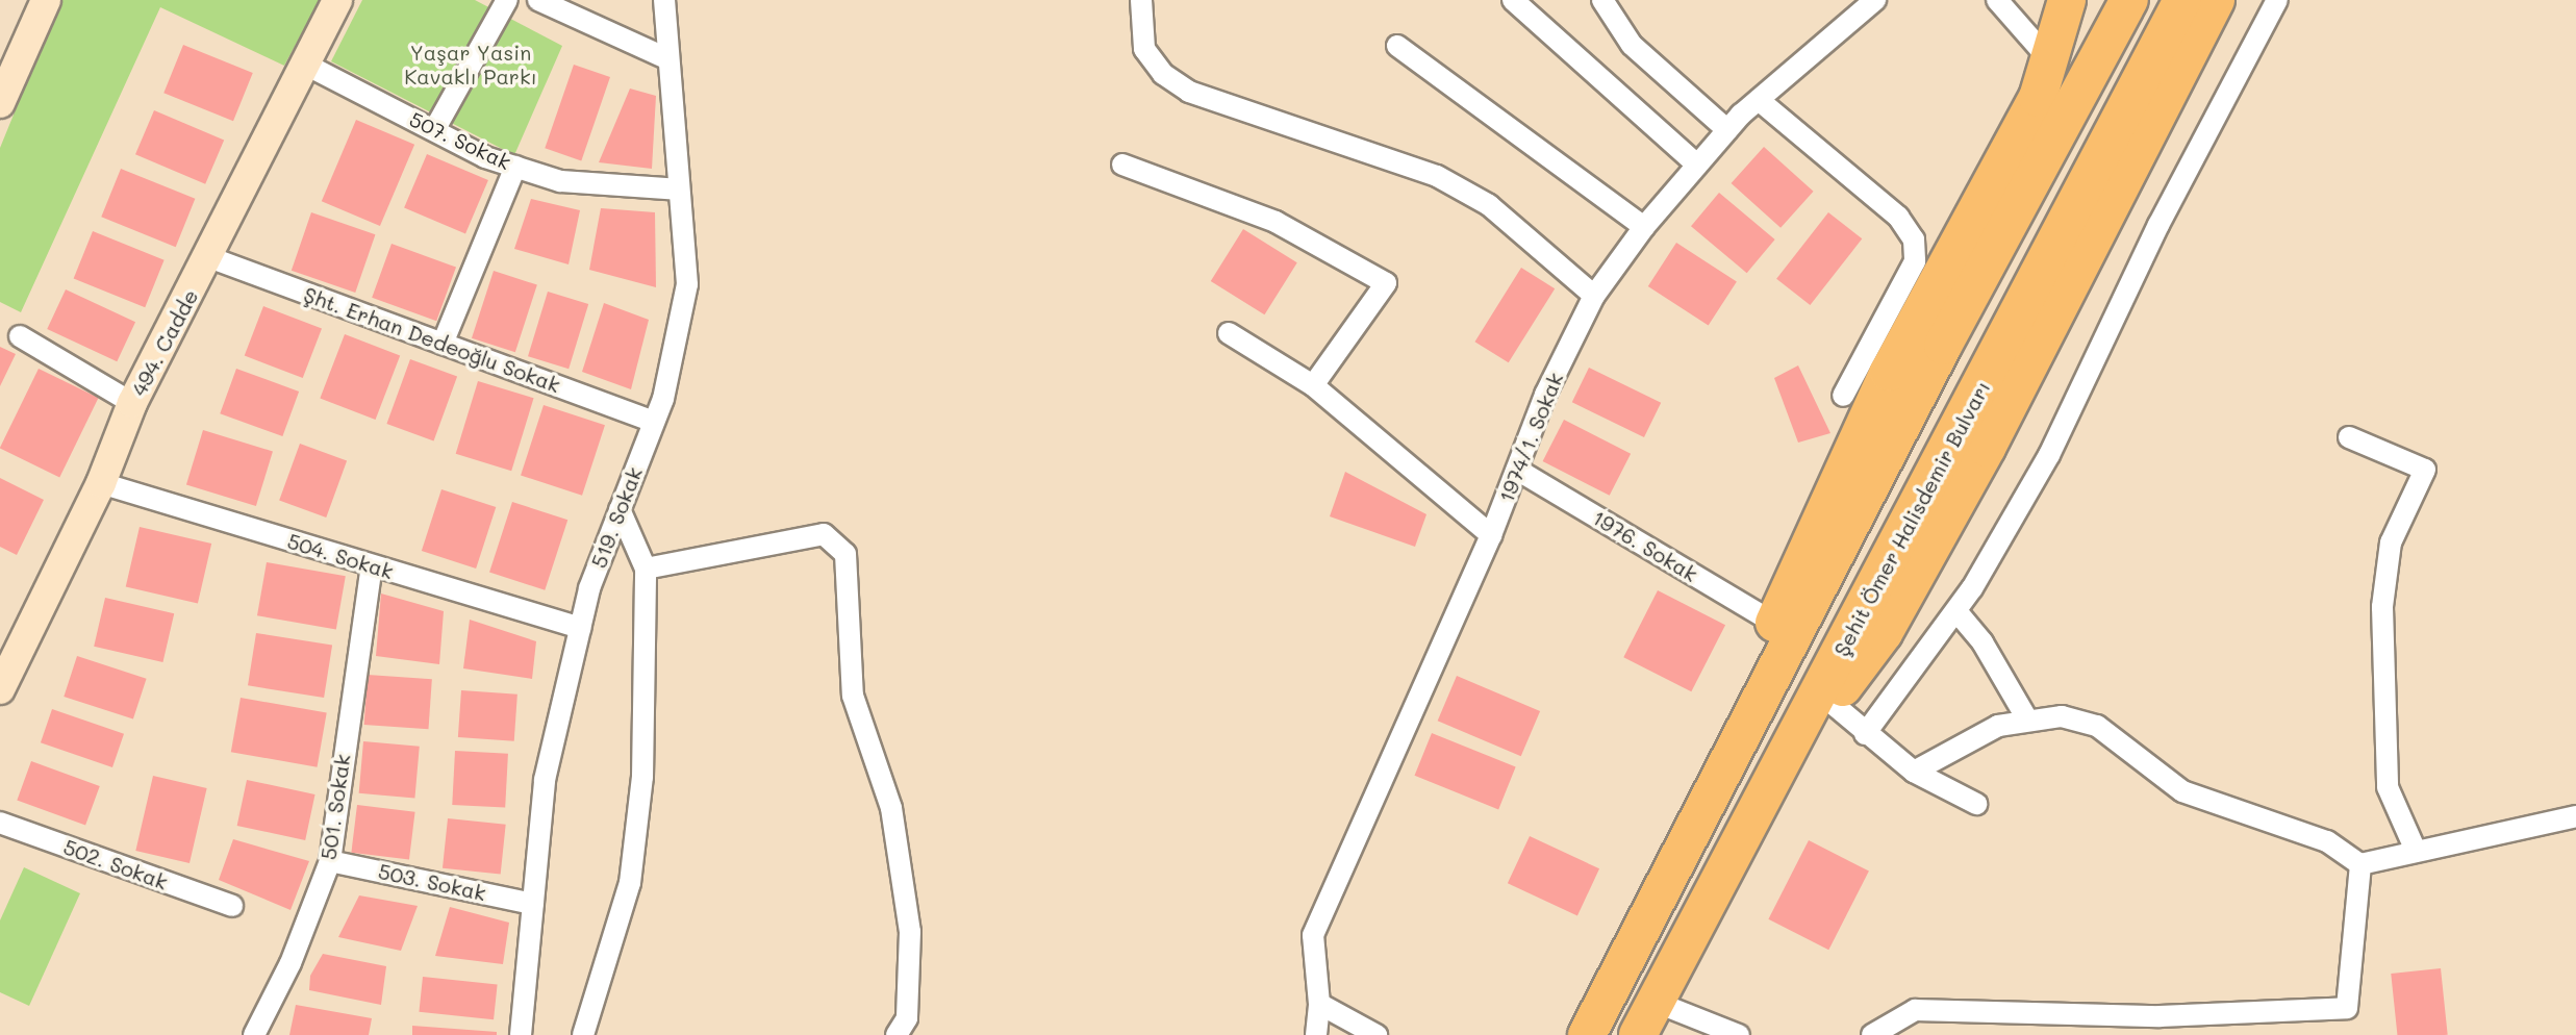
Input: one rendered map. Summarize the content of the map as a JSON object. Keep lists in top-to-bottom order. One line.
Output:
{"streets":{"highway":["Şehit Ömer Halisdemir Bulvarı"],"street":["507. Sokak","Şht. Erhan Dedeoğlu Sokak","494. Cadde","1974/1. Sokak","519. Sokak","1976. Sokak","504. Sokak","501. Sokak","502. Sokak","503. Sokak"]},"crossings":[["507. Sokak","494. Cadde"],["507. Sokak","519. Sokak"],["Şht. Erhan Dedeoğlu Sokak","494. Cadde"],["Şht. Erhan Dedeoğlu Sokak","519. Sokak"],["494. Cadde","504. Sokak"],["1974/1. Sokak","1976. Sokak"],["519. Sokak","504. Sokak"],["519. Sokak","503. Sokak"],["504. Sokak","501. Sokak"],["501. Sokak","503. Sokak"]],"parks":["Yaşar Yasin Kavaklı Parkı"]}
